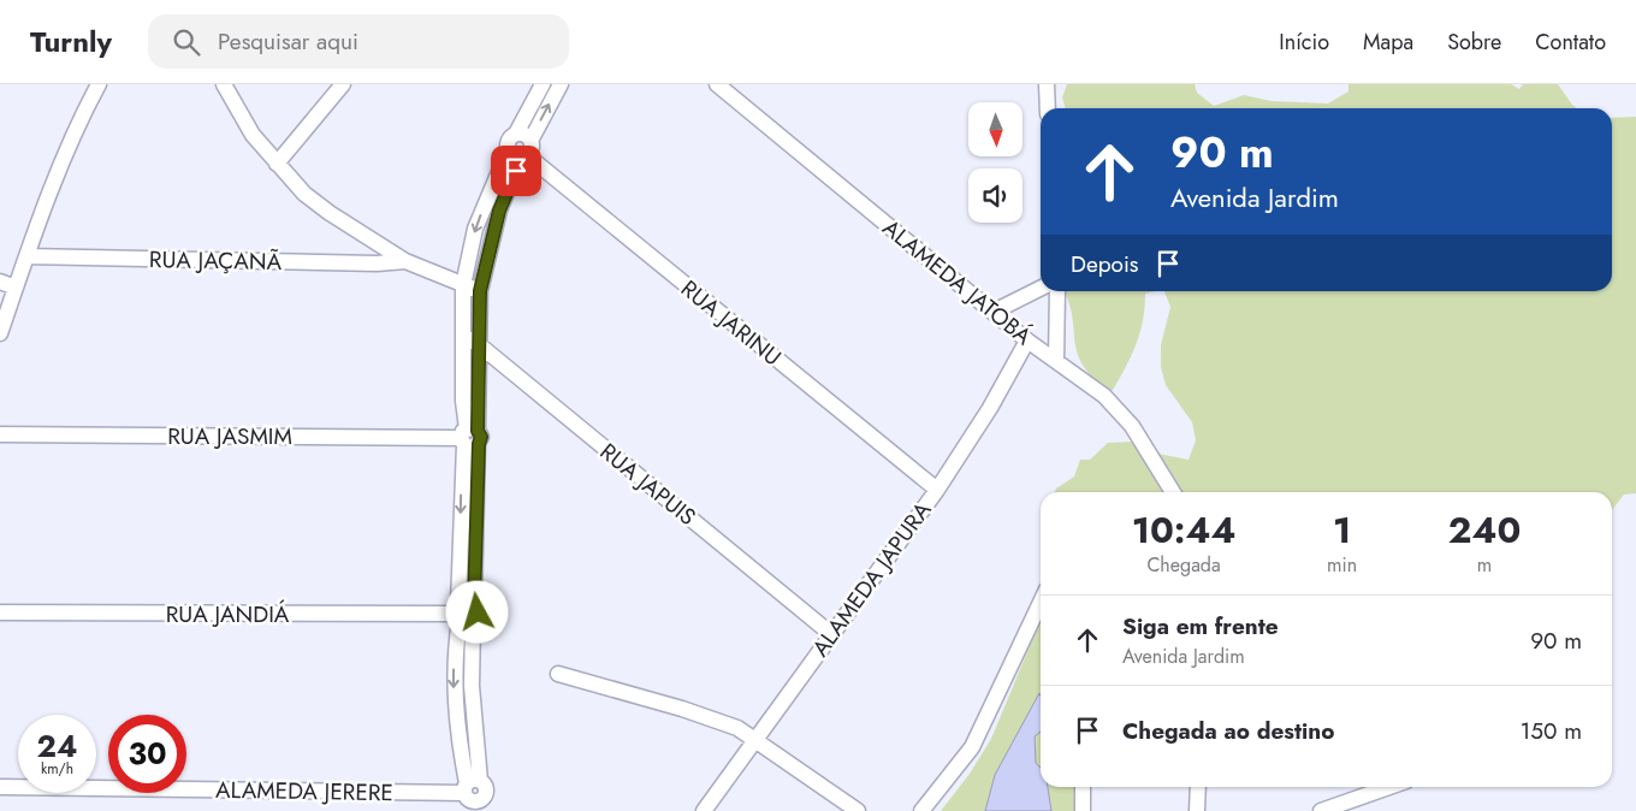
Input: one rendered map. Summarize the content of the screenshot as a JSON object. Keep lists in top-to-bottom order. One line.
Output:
{"streets":{"street":["RUA JAÇANÃ","ALAMEDA JATOBÁ","RUA JARINU","RUA JASMIM","RUA JAPUIS","ALAMEDA JAPURA","RUA JANDIÁ","ALAMEDA JERERE"]},"crossings":[["ALAMEDA JATOBÁ","ALAMEDA JAPURA"],["RUA JARINU","ALAMEDA JAPURA"],["RUA JAPUIS","ALAMEDA JAPURA"]],"north":"bottom","page":{"header":"Turnly","search":"Pesquisar aqui","nav":["Início","Mapa","Sobre","Contato"],"turn":["90 m","Avenida Jardim"],"then":"Depois","eta":["10:44","Chegada","1","min","240","m"],"list":[{"name":"Siga em frente","note":"Avenida Jardim","value":"90 m"},{"name":"Chegada ao destino","value":"150 m"}],"speed":"24 km/h","limit":"30"}}
